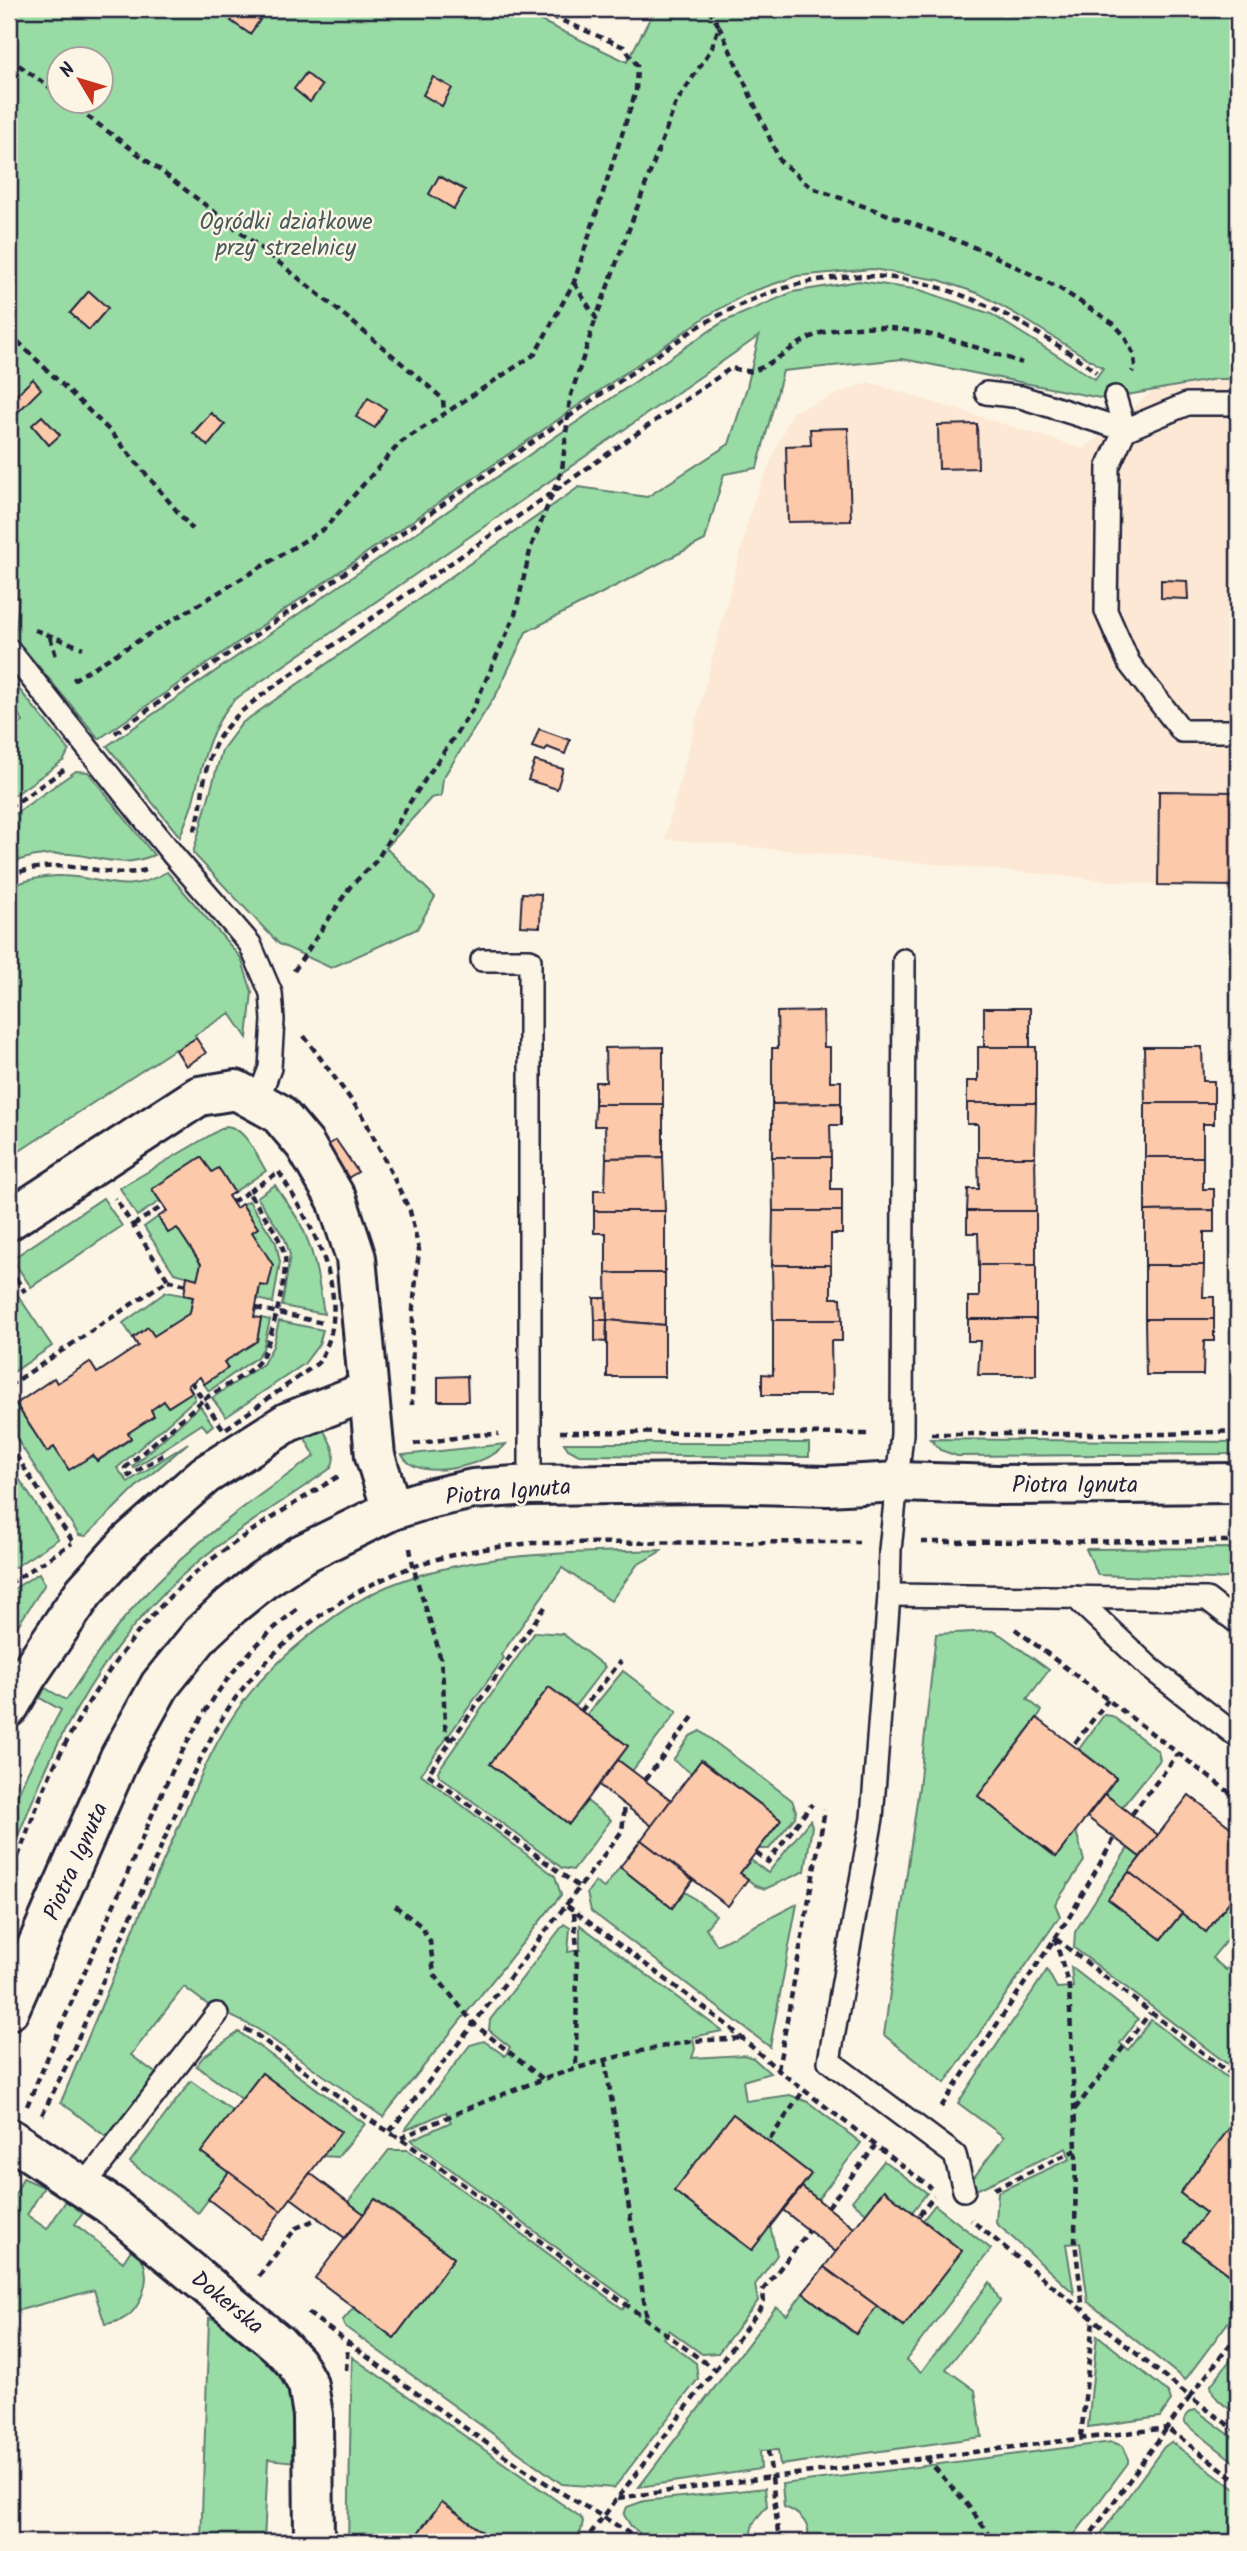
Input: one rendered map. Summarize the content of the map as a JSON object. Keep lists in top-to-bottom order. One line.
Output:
{"streets":{"street":["Piotra Ignuta","Dokerska"]},"parks":["Ogródki działkowe przy strzelnicy"],"north":"top left"}
